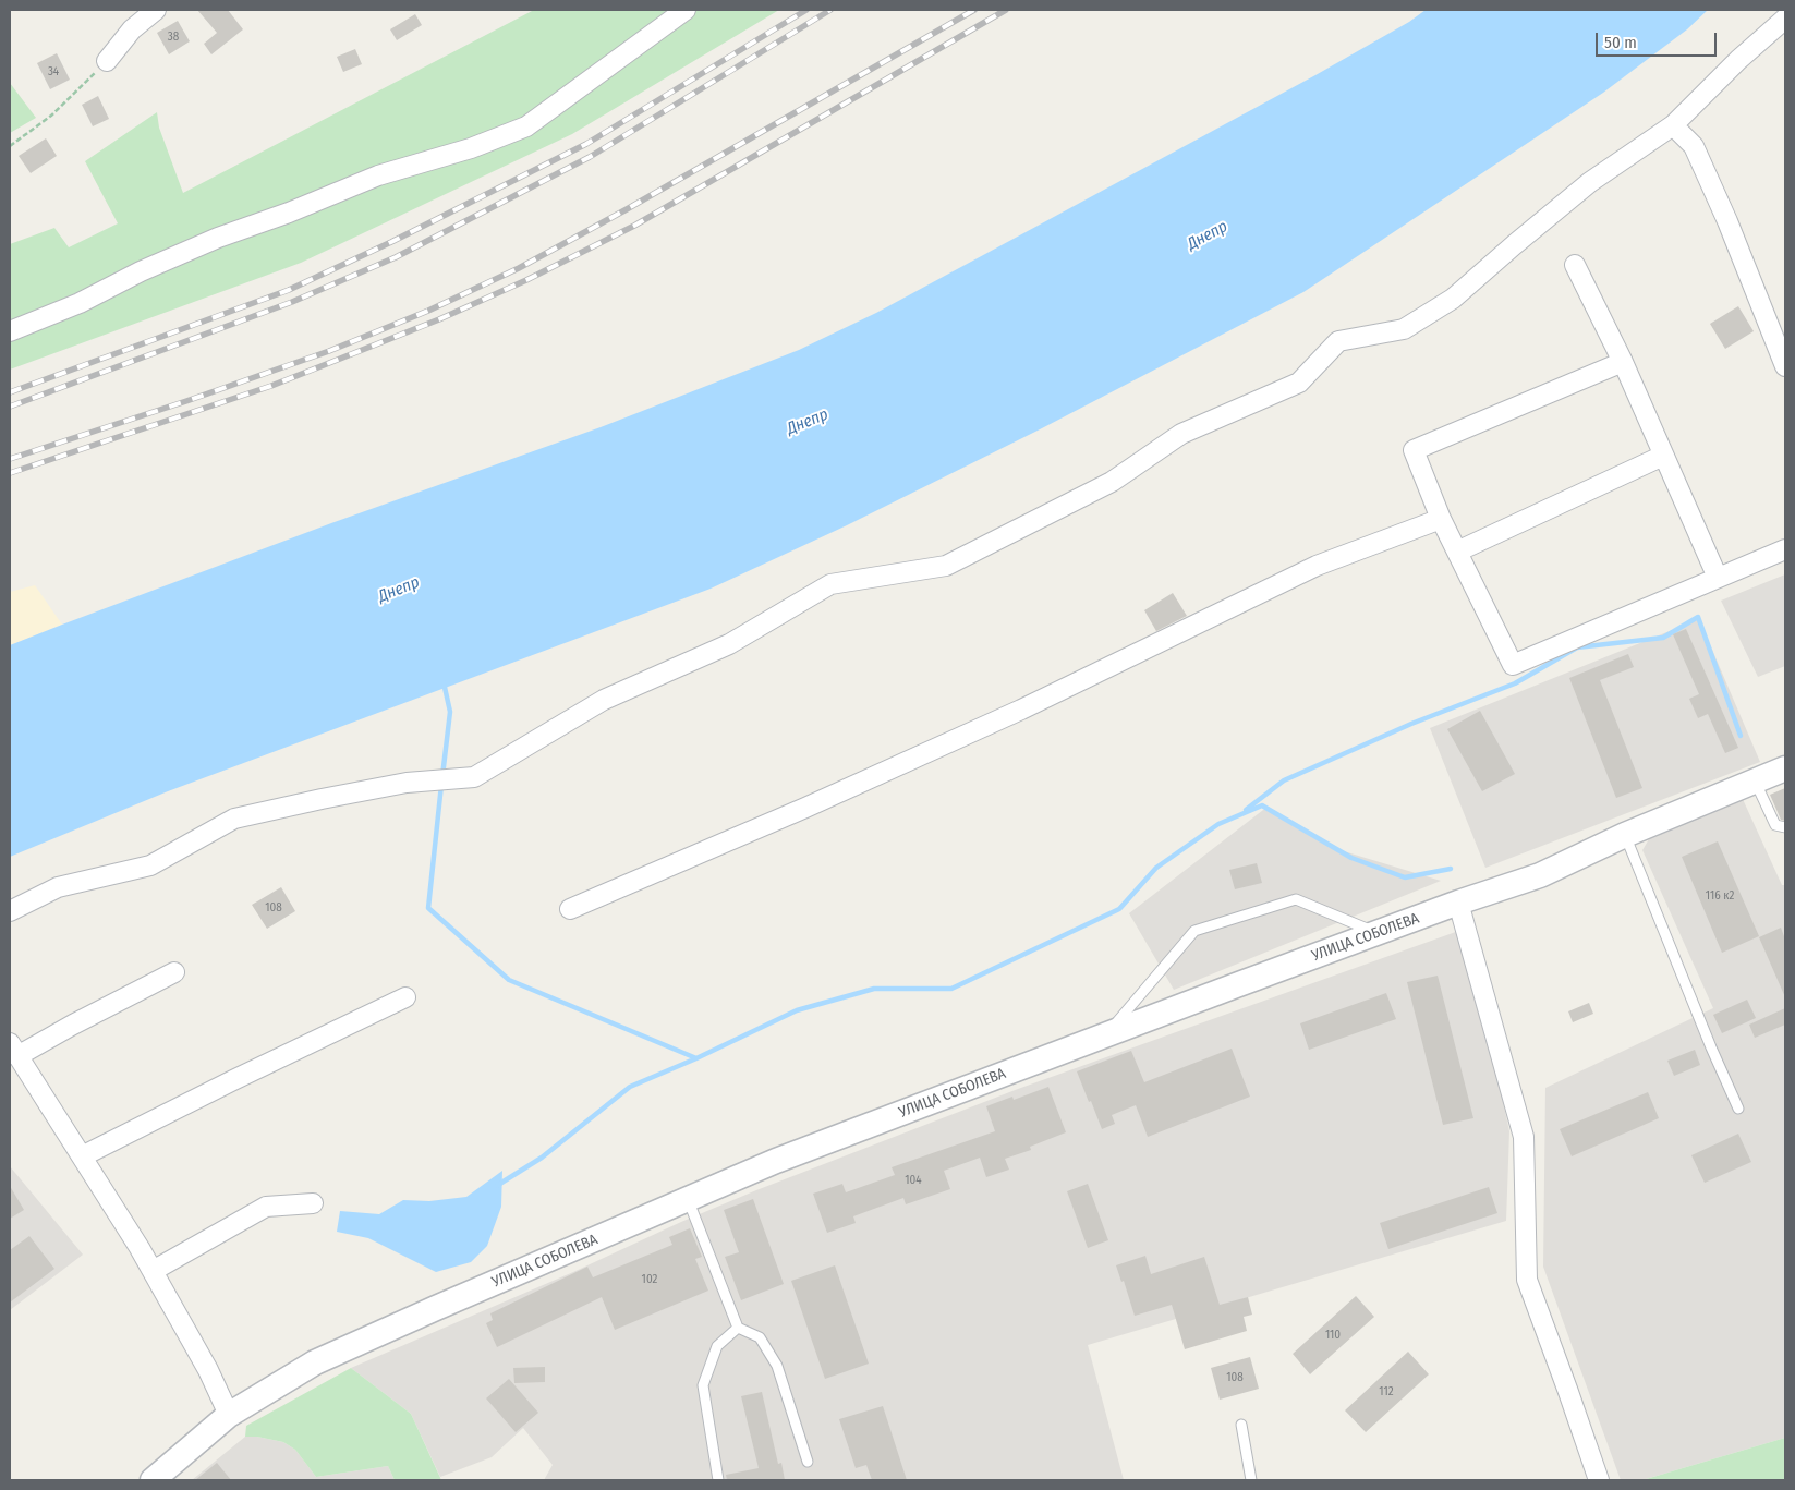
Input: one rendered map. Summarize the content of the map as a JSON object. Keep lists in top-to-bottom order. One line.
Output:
{"streets":{"street":["УЛИЦА СОБОЛЕВА"]},"water":["Днепр"],"house_numbers":["38","34","116 к2","108","104","102","110","108","112"],"scale_bar":"50 m"}
